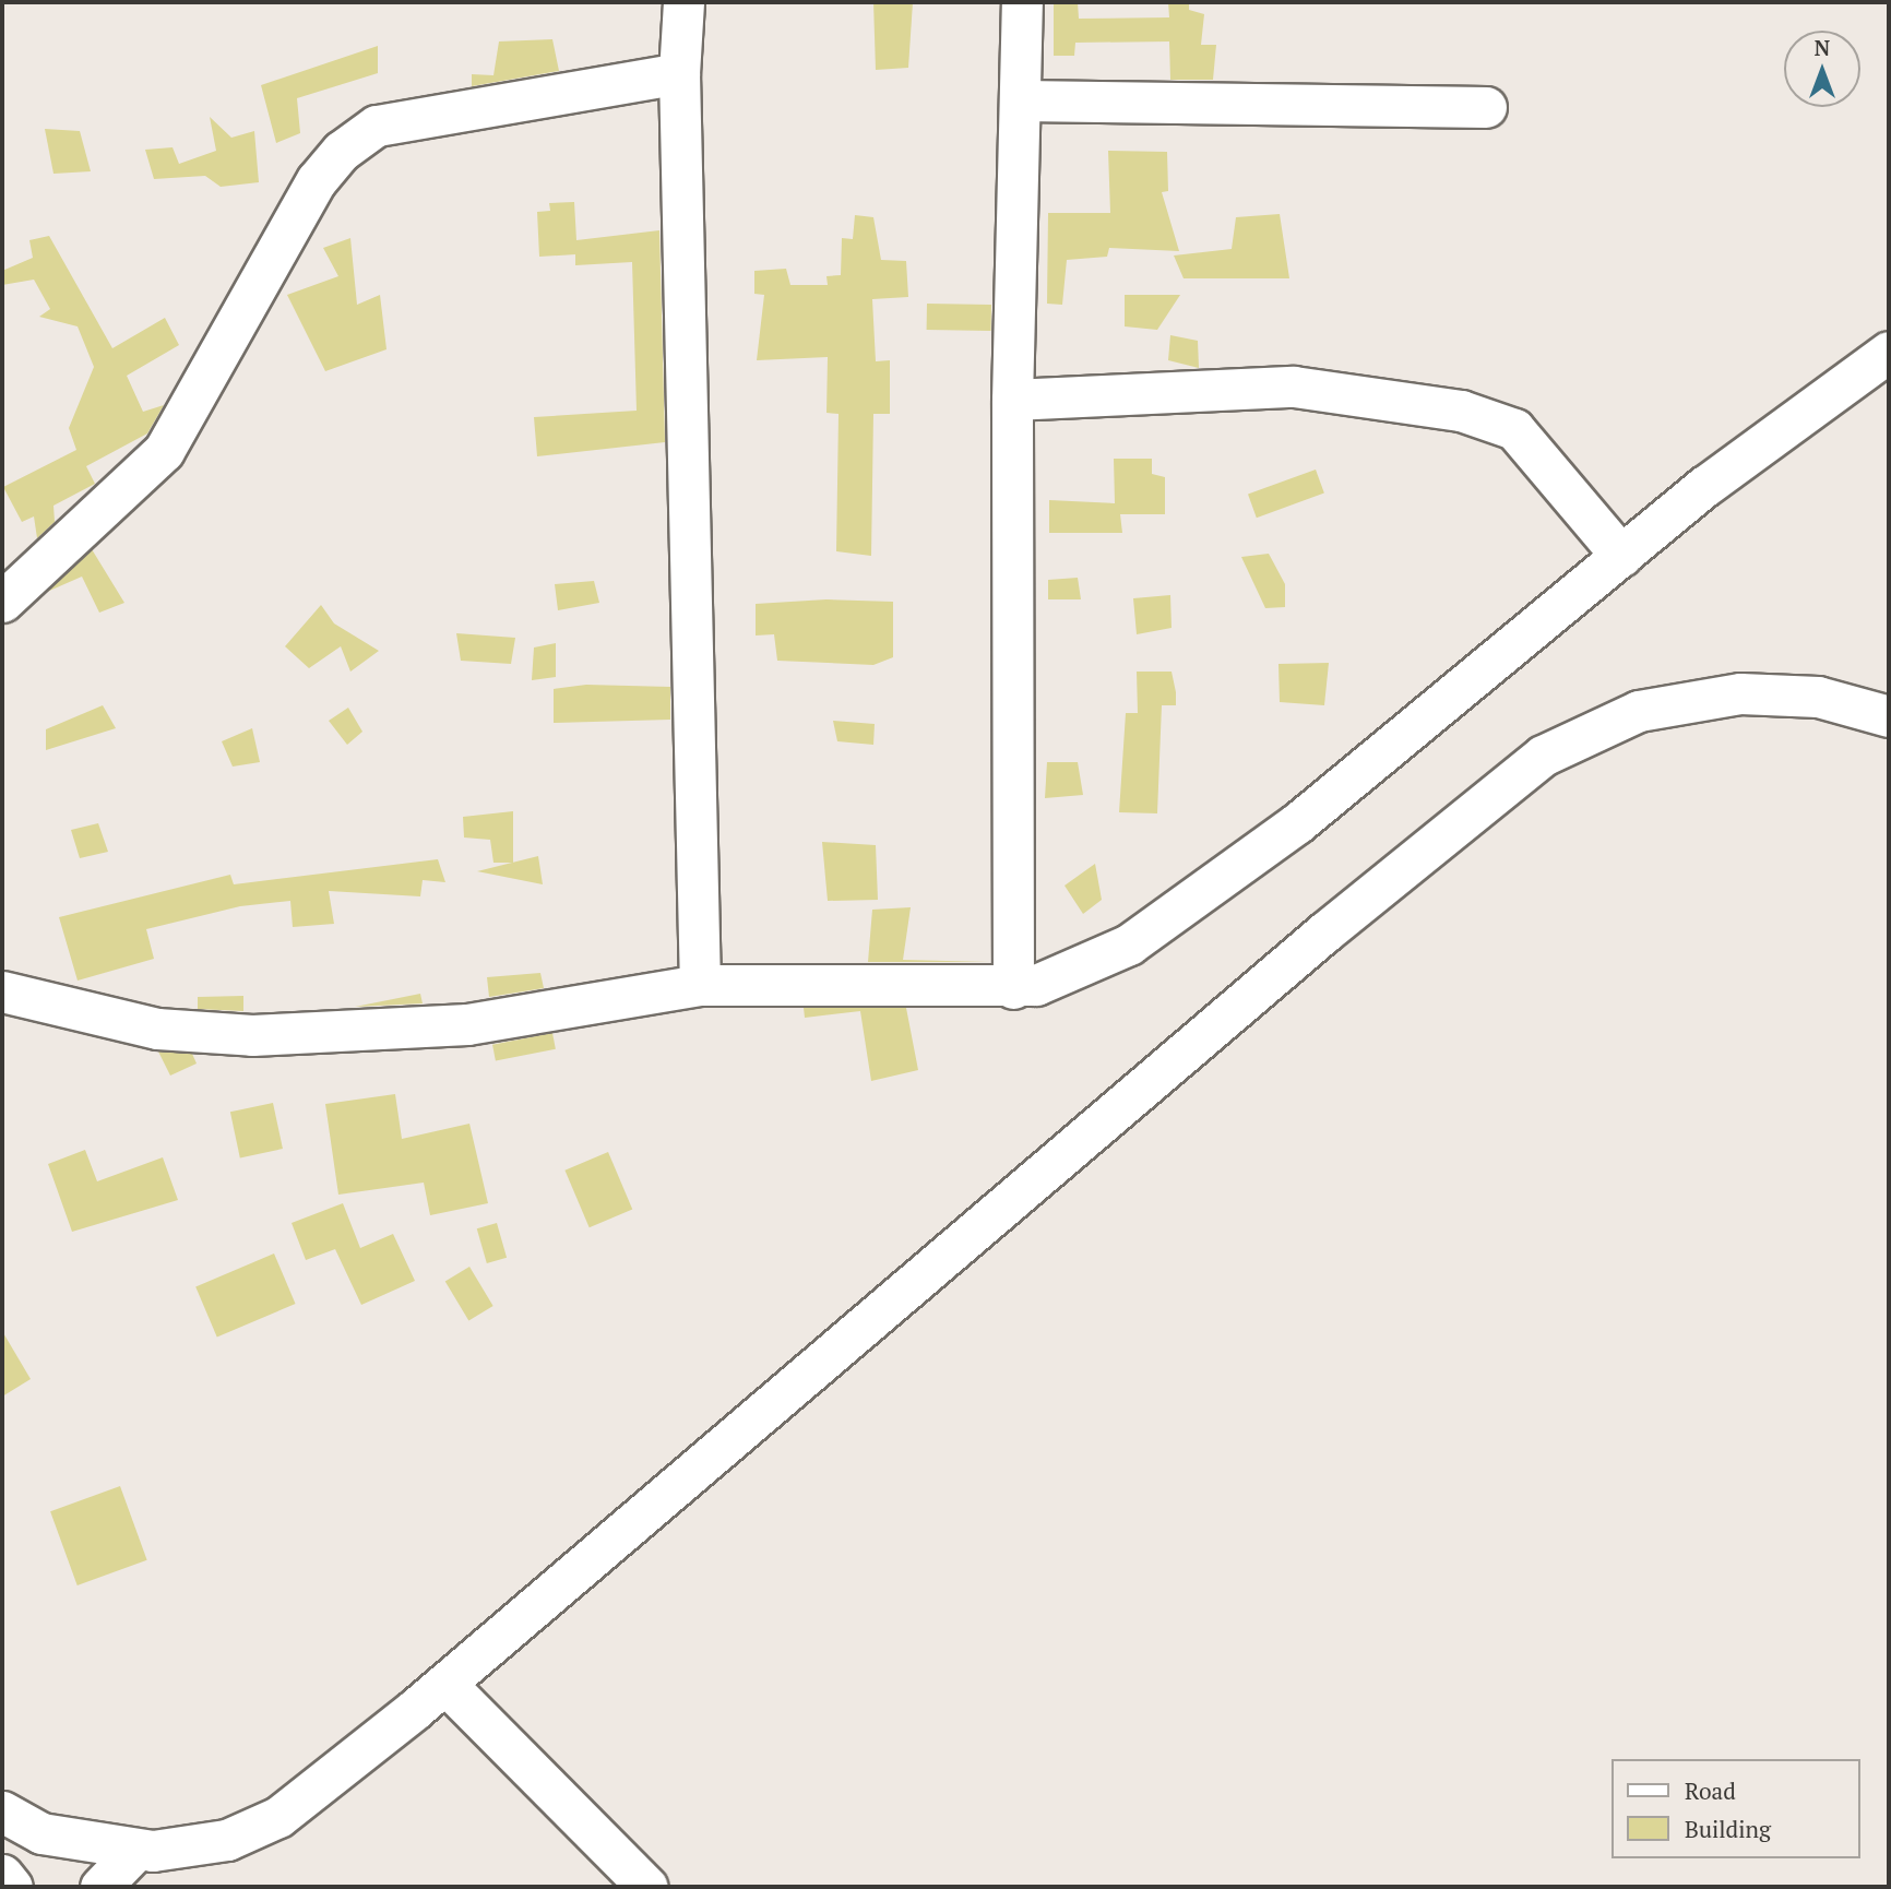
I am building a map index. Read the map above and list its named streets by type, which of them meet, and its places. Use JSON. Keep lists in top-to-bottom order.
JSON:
{
  "legend": ["Road", "Building"],
  "north": "top"
}
